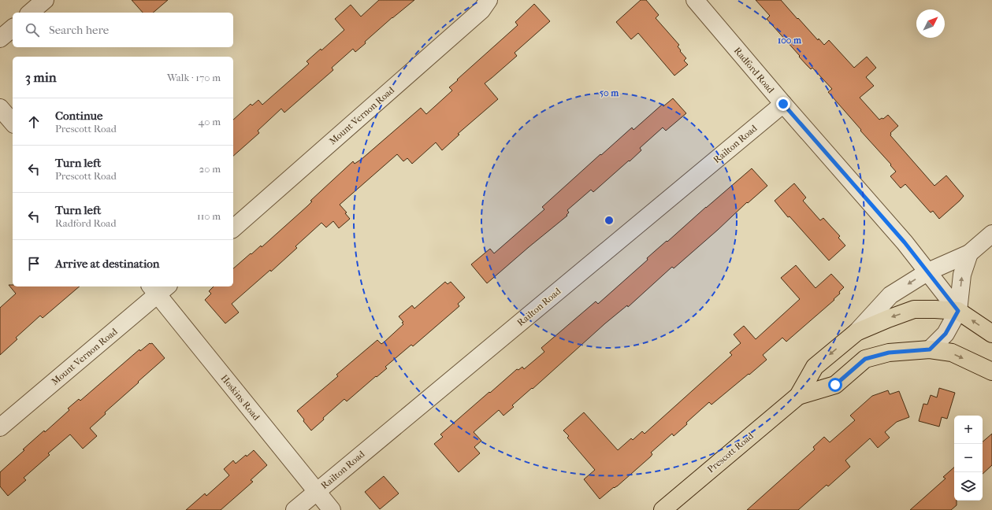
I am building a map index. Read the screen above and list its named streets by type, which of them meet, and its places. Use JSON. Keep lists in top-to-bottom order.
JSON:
{
  "streets": {
    "main road": ["Radford Road", "Prescott Road"],
    "street": ["Mount Vernon Road", "Railton Road", "Hoskins Road"]
  },
  "crossings": [
    ["Radford Road", "Railton Road"],
    ["Radford Road", "Prescott Road"],
    ["Mount Vernon Road", "Hoskins Road"],
    ["Railton Road", "Hoskins Road"]
  ],
  "one_way": ["Prescott Road"],
  "north": "top right",
  "page": {
    "search": "Search here",
    "heading": ["3 min", "Walk · 170 m"],
    "list": [
      ["Continue", "Prescott Road", "40 m"],
      ["Turn left", "Prescott Road", "20 m"],
      ["Turn left", "Radford Road", "110 m"],
      "Arrive at destination"
    ],
    "map_buttons": ["+", "−"]
  },
  "rings": ["100 m", "50 m"]
}
